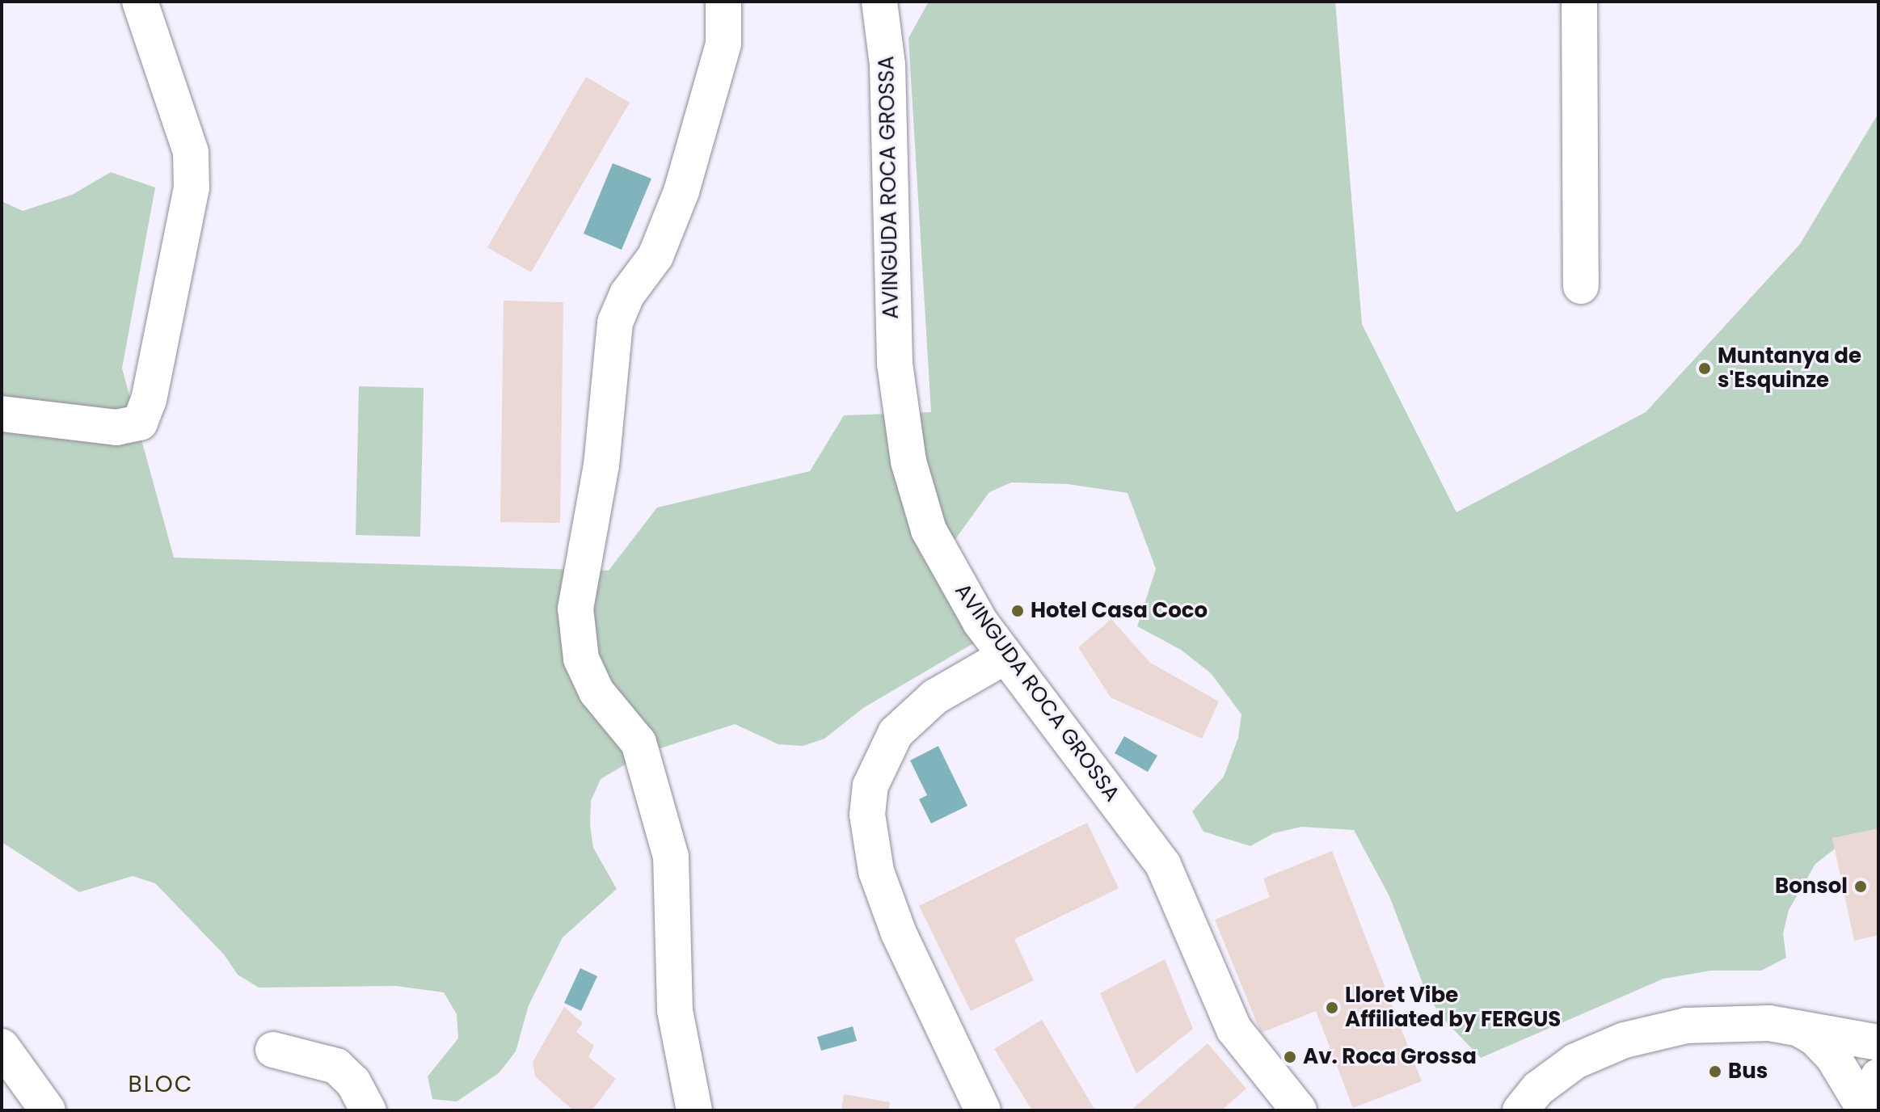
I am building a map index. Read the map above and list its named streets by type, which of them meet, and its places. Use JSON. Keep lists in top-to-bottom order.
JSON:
{
  "streets": {
    "street": ["AVINGUDA ROCA GROSSA"]
  },
  "districts": ["BLOC"],
  "places": [
    "Muntanya de s'Esquinze",
    "Hotel Casa Coco",
    "Bonsol",
    "Lloret Vibe Affiliated by FERGUS",
    "Av. Roca Grossa",
    "Bus"
  ]
}
